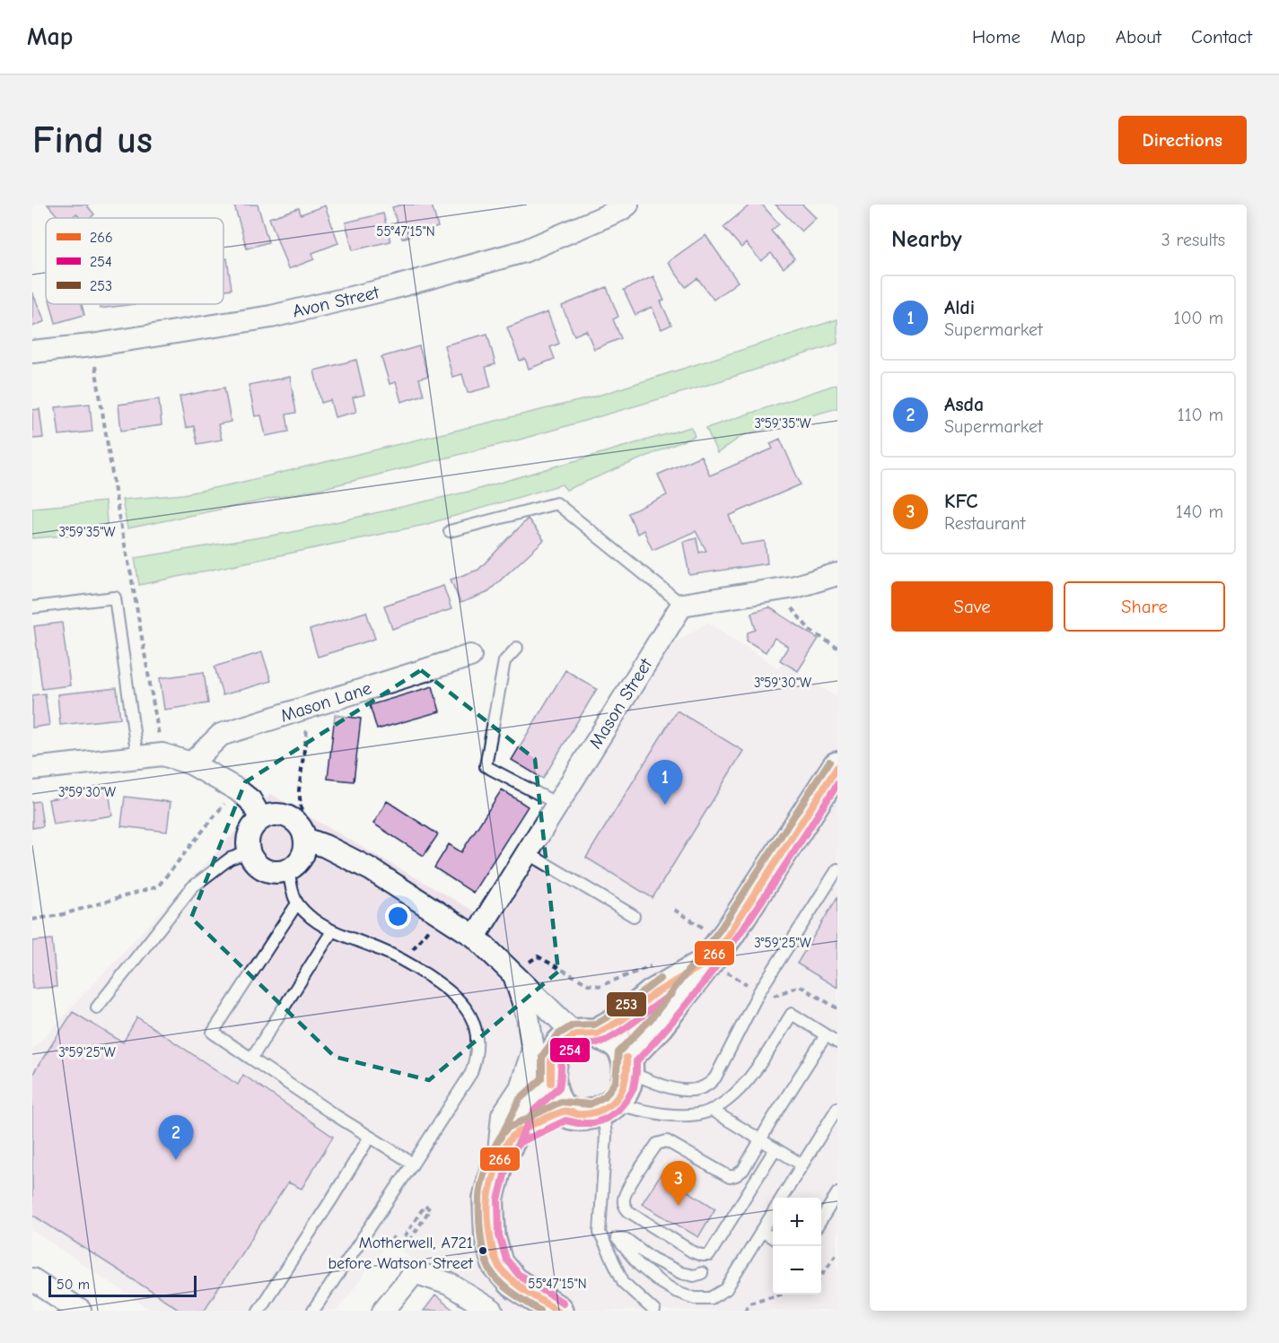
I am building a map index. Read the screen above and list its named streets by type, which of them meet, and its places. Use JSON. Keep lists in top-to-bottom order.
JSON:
{
  "streets": {
    "street": ["Avon Street", "Mason Lane", "Mason Street"]
  },
  "places": ["Motherwell, A721 before Watson Street"],
  "lines": ["transit line 253", "transit line 266", "transit line 254"],
  "legend": ["266", "254", "253"],
  "scale_bar": "50 m",
  "page": {
    "header": "Map",
    "nav": [
      "Home",
      "Map",
      "About",
      "Contact"
    ],
    "buttons": [
      "Directions",
      ["Save", "Share"]
    ],
    "title": "Find us",
    "heading": ["Nearby", "3 results"],
    "list": [
      {
        "mark": "1",
        "name": "Aldi",
        "note": "Supermarket",
        "value": "100 m"
      },
      {
        "mark": "2",
        "name": "Asda",
        "note": "Supermarket",
        "value": "110 m"
      },
      {
        "mark": "3",
        "name": "KFC",
        "note": "Restaurant",
        "value": "140 m"
      }
    ],
    "pins": ["1", "2", "3"],
    "map_buttons": ["+", "−"],
    "scale": "50 m"
  },
  "coordinates": [
    "55°47'15\"N",
    "3°59'35\"W",
    "3°59'30\"W",
    "3°59'25\"W"
  ]
}
